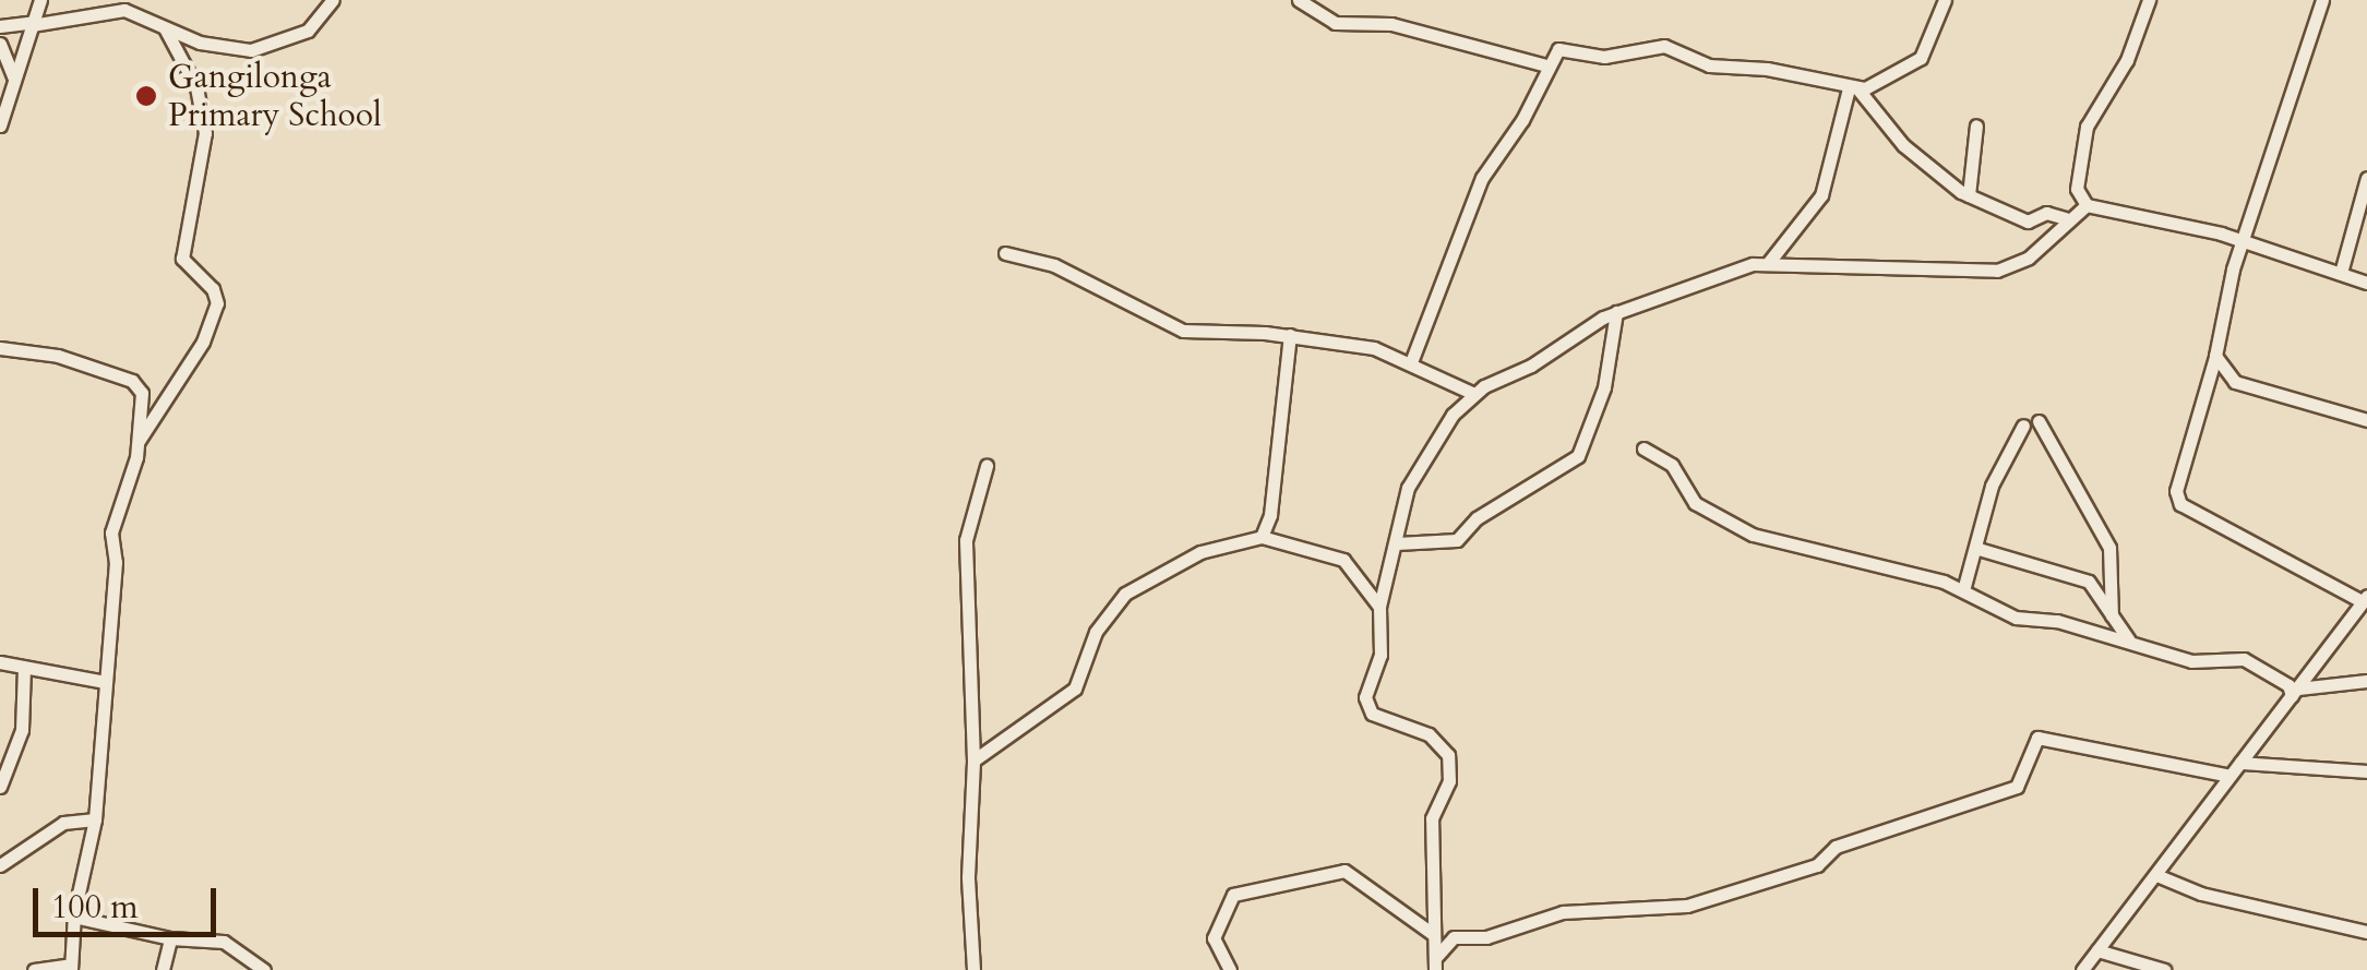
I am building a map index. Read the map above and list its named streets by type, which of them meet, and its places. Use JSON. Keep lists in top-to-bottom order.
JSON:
{
  "places": ["Gangilonga Primary School"],
  "scale_bar": "100 m"
}
